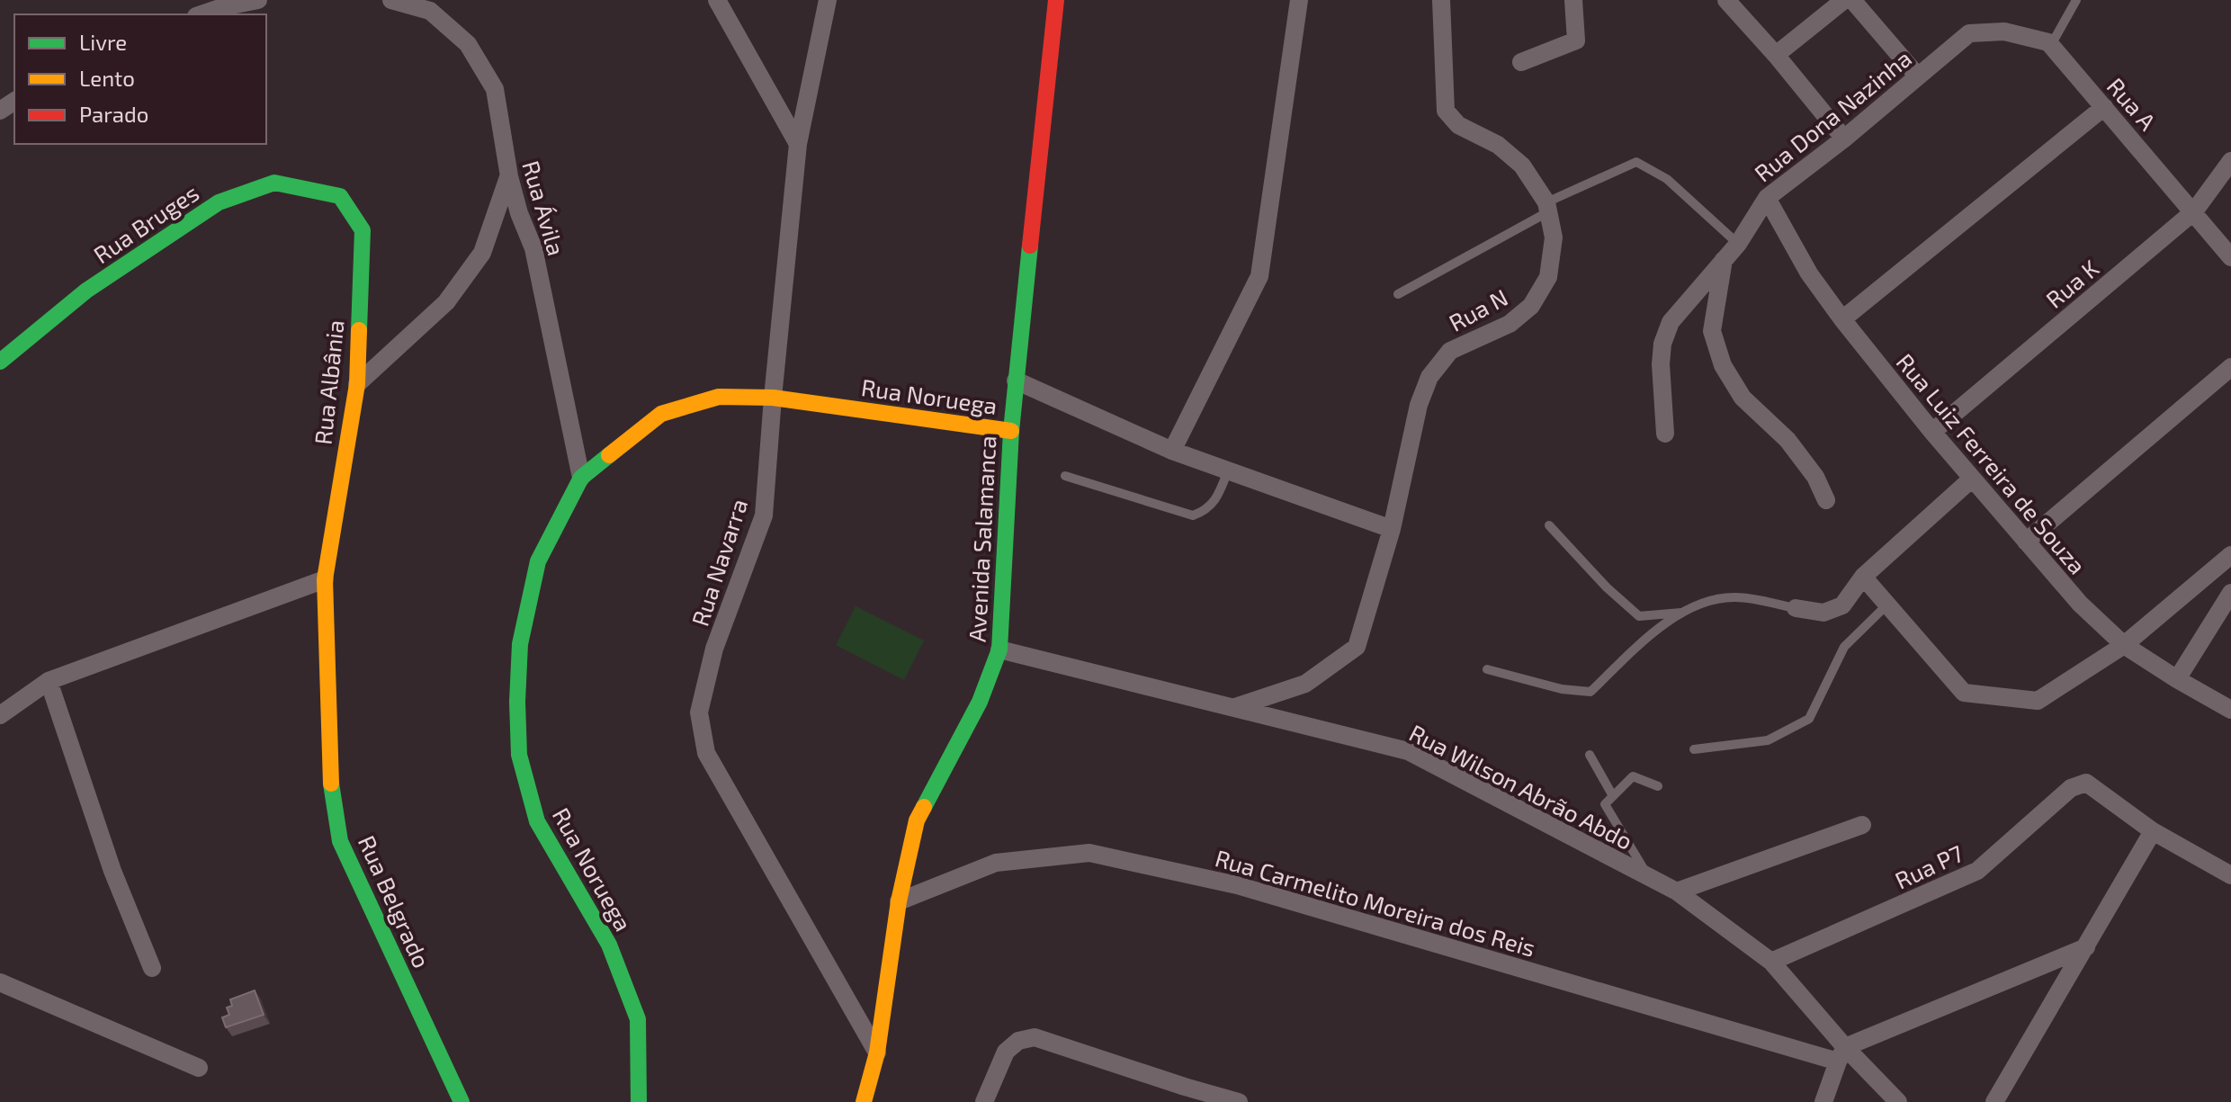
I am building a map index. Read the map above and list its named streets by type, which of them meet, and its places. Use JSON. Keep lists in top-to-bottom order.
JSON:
{
  "streets": {
    "street": [
      "Rua A",
      "Rua Dona Nazinha",
      "Rua Ávila",
      "Rua Bruges",
      "Rua K",
      "Rua N",
      "Rua Albânia",
      "Rua Noruega",
      "Rua Luiz Ferreira de Souza",
      "Avenida Salamanca",
      "Rua Navarra",
      "Rua Wilson Abrão Abdo",
      "Rua P7",
      "Rua Belgrado",
      "Rua Carmelito Moreira dos Reis"
    ]
  },
  "crossings": [
    ["Rua A", "Rua Dona Nazinha"],
    ["Rua A", "Rua K"],
    ["Rua Dona Nazinha", "Rua Luiz Ferreira de Souza"],
    ["Rua Ávila", "Rua Noruega"],
    ["Rua Bruges", "Rua Albânia"],
    ["Rua K", "Rua Luiz Ferreira de Souza"],
    ["Rua N", "Rua Wilson Abrão Abdo"],
    ["Rua Albânia", "Rua Belgrado"],
    ["Rua Noruega", "Avenida Salamanca"],
    ["Rua Noruega", "Rua Navarra"],
    ["Avenida Salamanca", "Rua Navarra"],
    ["Avenida Salamanca", "Rua Wilson Abrão Abdo"],
    ["Avenida Salamanca", "Rua Carmelito Moreira dos Reis"],
    ["Rua Wilson Abrão Abdo", "Rua P7"],
    ["Rua Wilson Abrão Abdo", "Rua Carmelito Moreira dos Reis"]
  ],
  "legend": ["Livre", "Lento", "Parado"]
}
